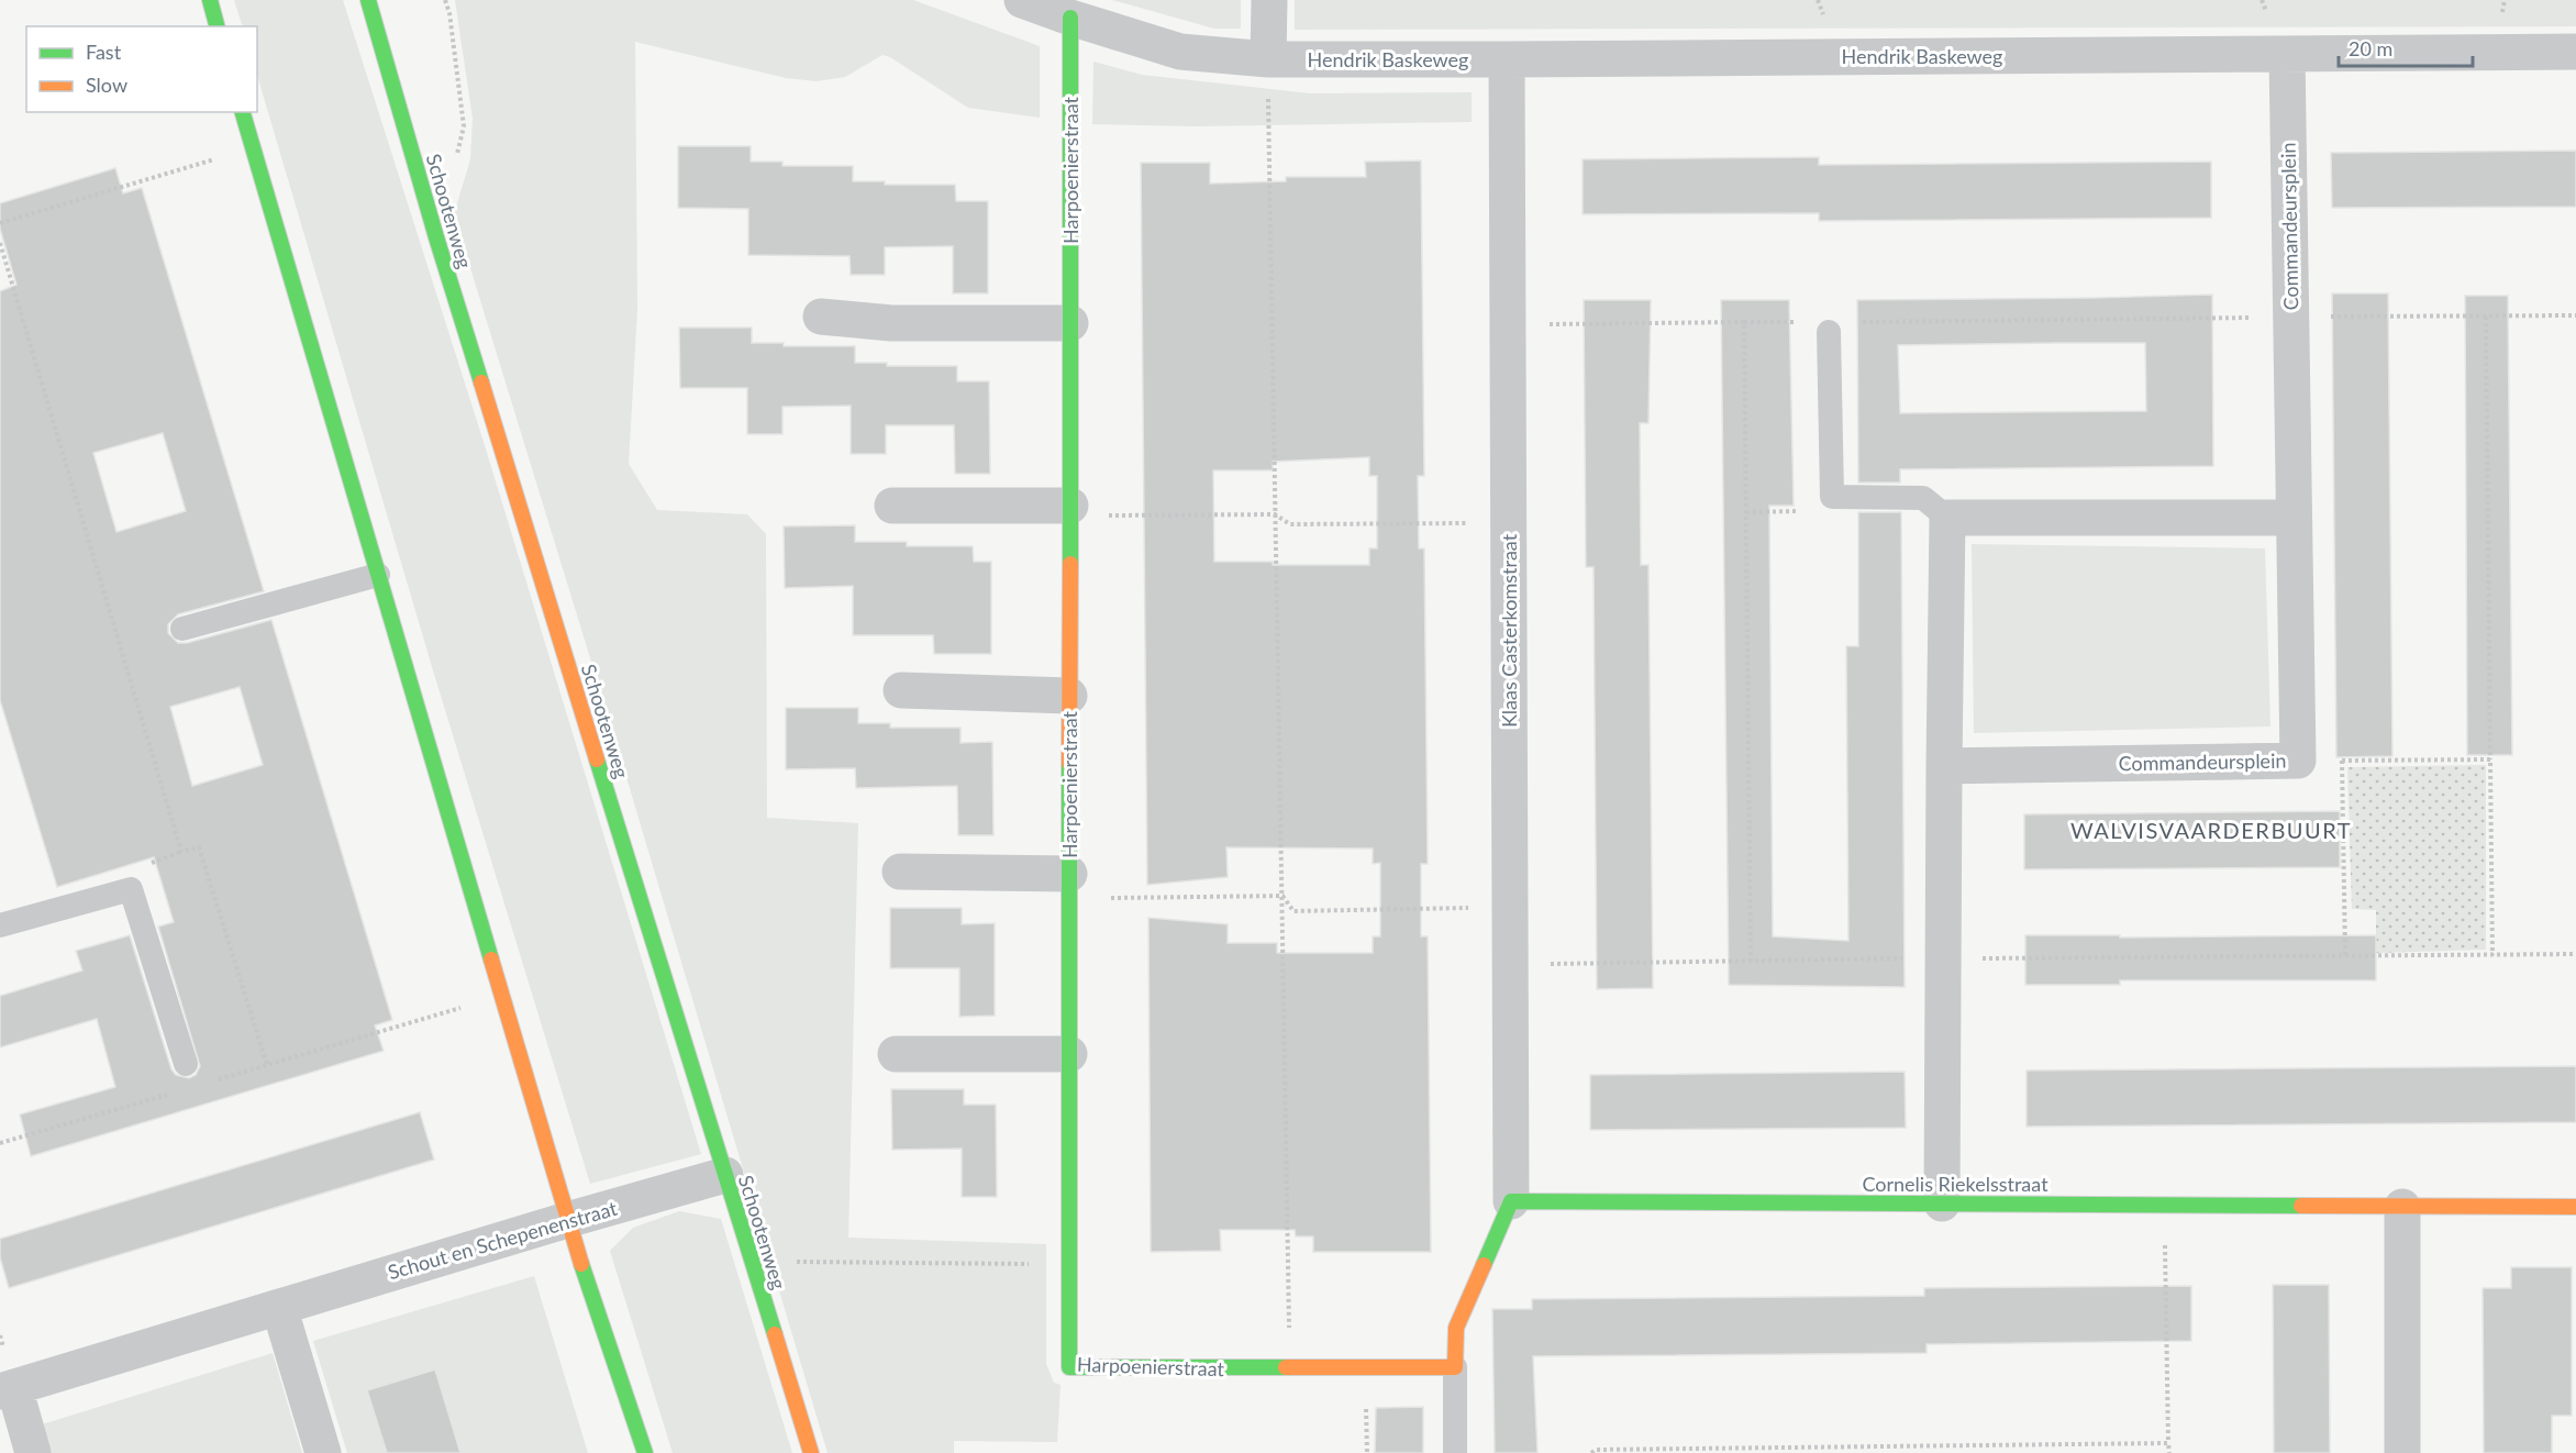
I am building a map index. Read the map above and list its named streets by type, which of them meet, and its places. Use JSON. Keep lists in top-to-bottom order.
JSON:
{
  "streets": {
    "street": [
      "Hendrik Baskeweg",
      "Harpoenierstraat",
      "Schootenweg",
      "Commandeursplein",
      "Klaas Casterkomstraat",
      "Cornelis Riekelsstraat",
      "Schout en Schepenenstraat"
    ]
  },
  "crossings": [
    ["Hendrik Baskeweg", "Harpoenierstraat"],
    ["Hendrik Baskeweg", "Commandeursplein"],
    ["Hendrik Baskeweg", "Klaas Casterkomstraat"],
    ["Schootenweg", "Schout en Schepenenstraat"],
    ["Klaas Casterkomstraat", "Cornelis Riekelsstraat"]
  ],
  "districts": ["WALVISVAARDERBUURT"],
  "legend": ["Fast", "Slow"],
  "scale_bar": "20 m"
}
